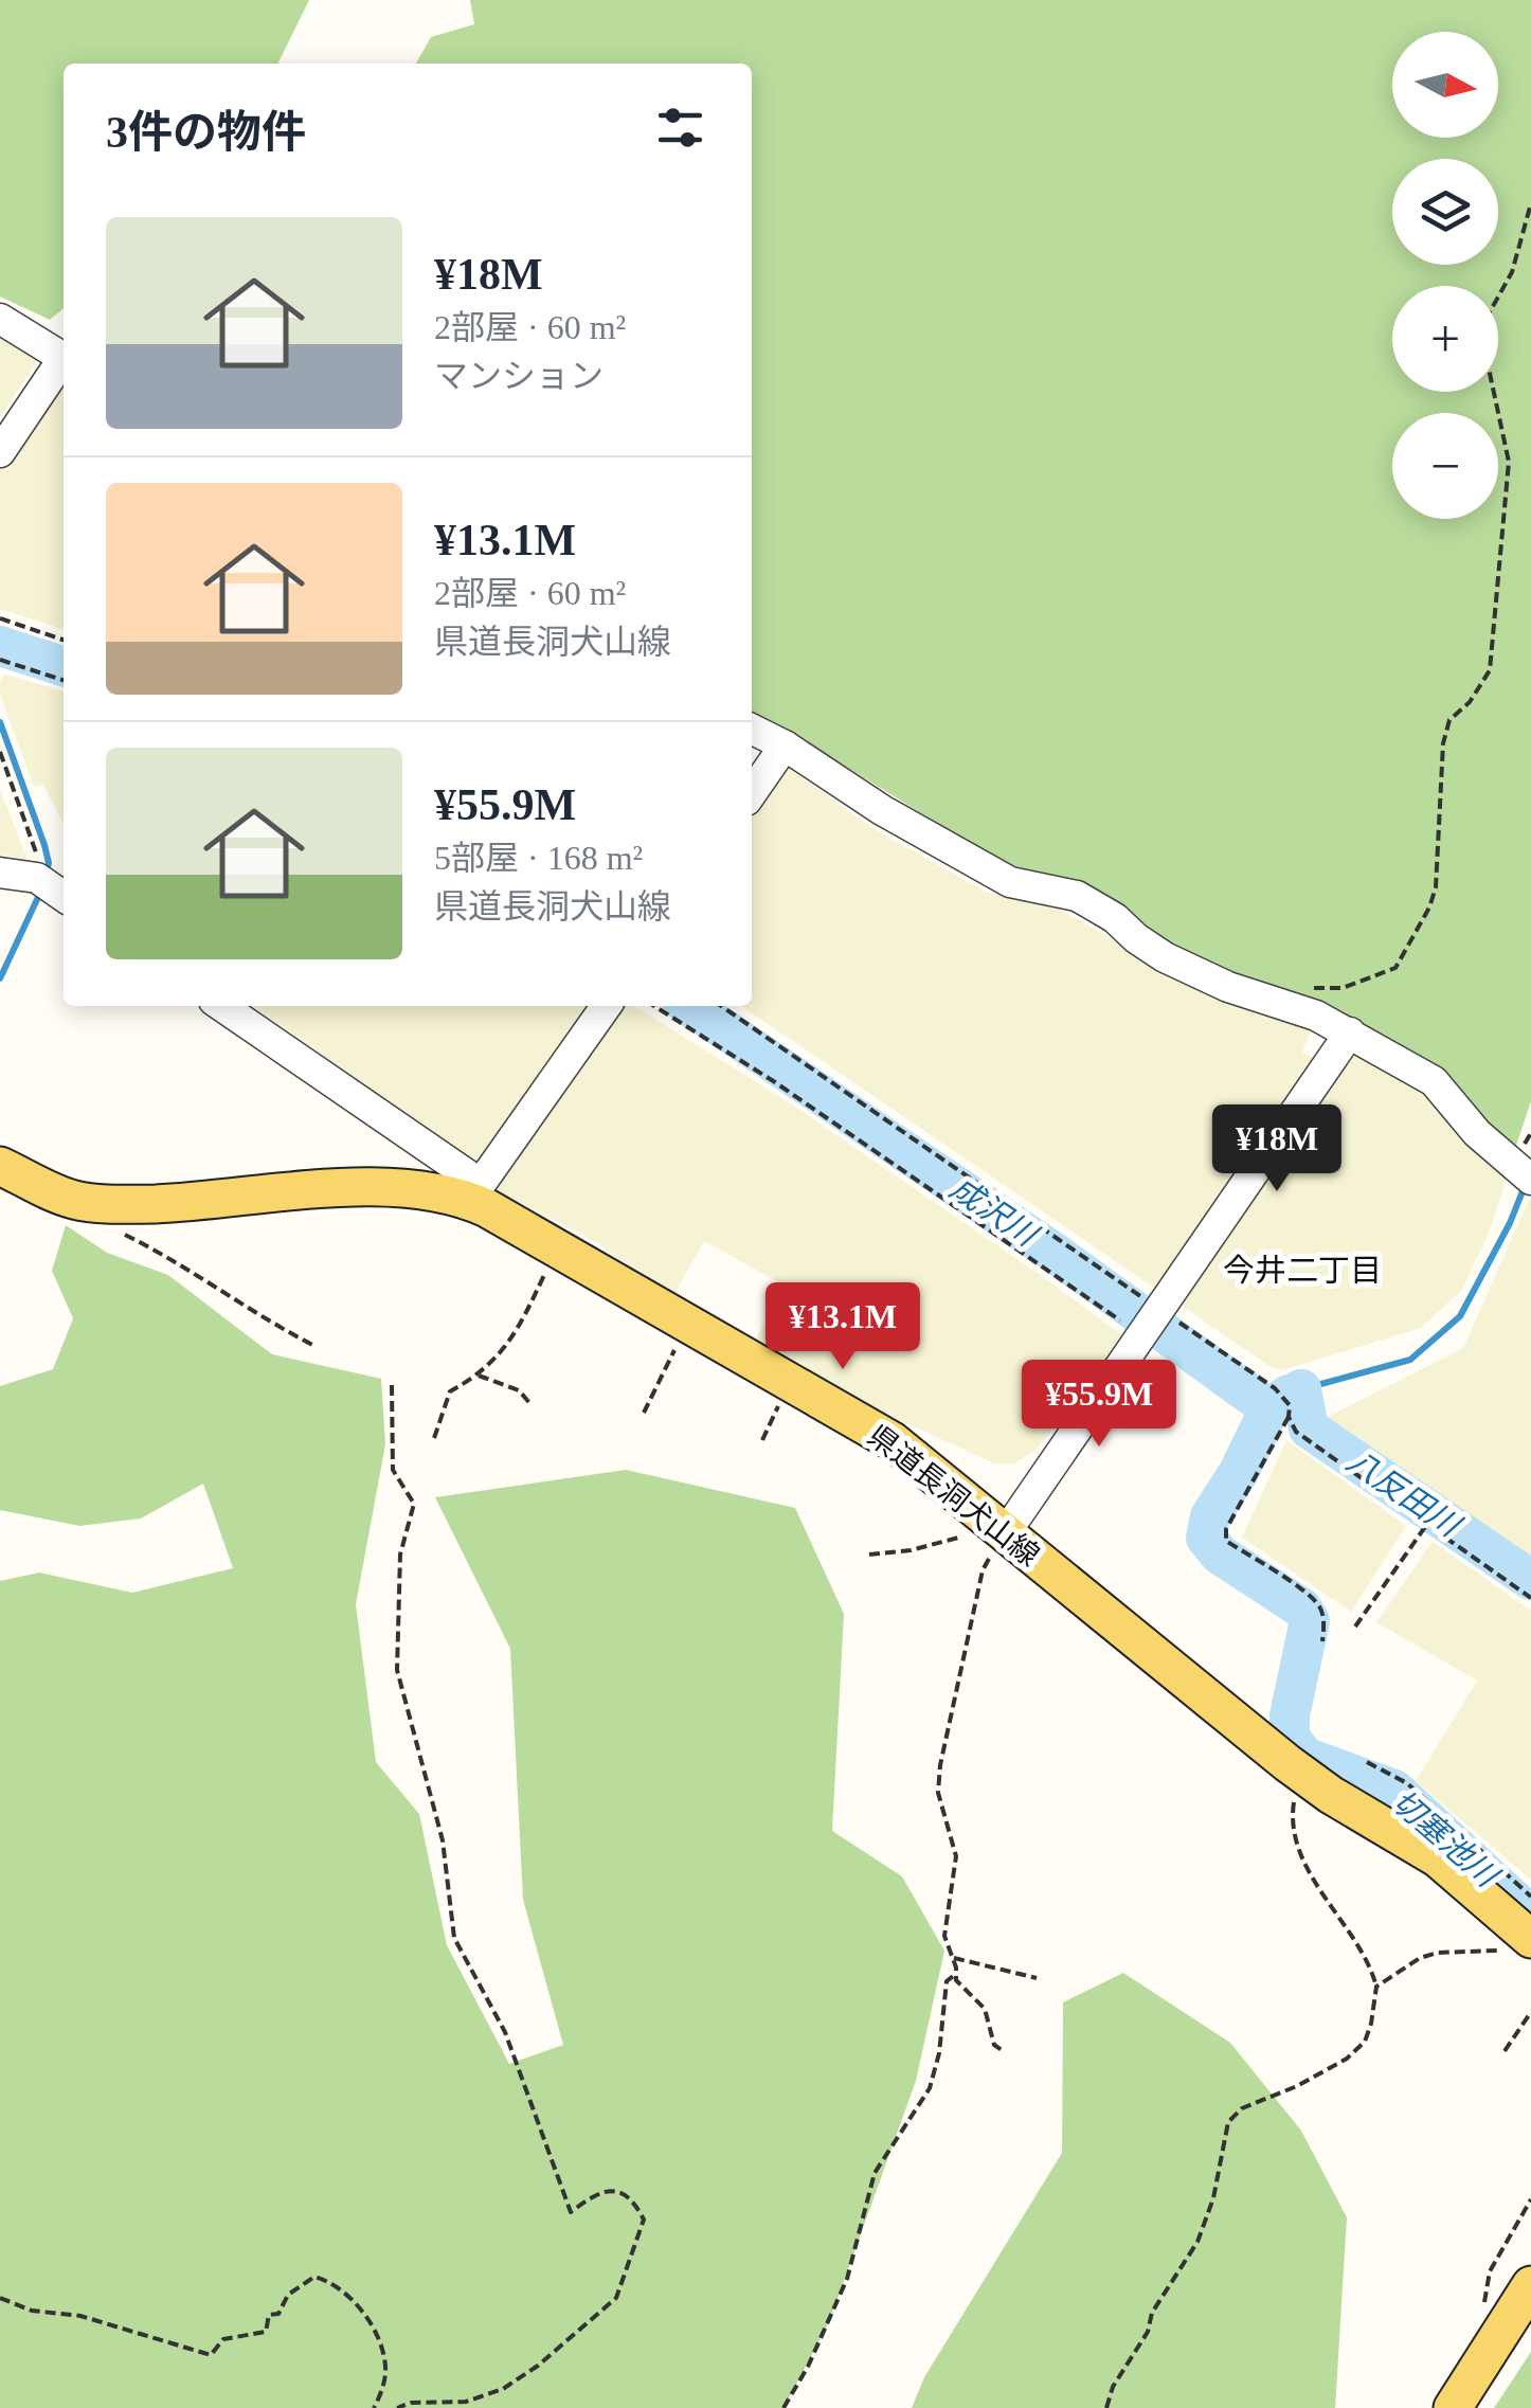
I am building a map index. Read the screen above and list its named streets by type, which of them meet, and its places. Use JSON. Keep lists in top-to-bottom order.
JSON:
{
  "streets": {
    "main road": ["県道長洞犬山線"]
  },
  "districts": ["今井二丁目"],
  "water": ["成沢川", "八反田川", "切塞池川"],
  "north": "right",
  "page": {
    "map_buttons": ["+", "−"],
    "heading": "3件の物件",
    "list": [
      {
        "name": "¥18M",
        "note": "2部屋 · 60 m² · マンション"
      },
      {
        "name": "¥13.1M",
        "note": "2部屋 · 60 m² · 県道長洞犬山線"
      },
      {
        "name": "¥55.9M",
        "note": "5部屋 · 168 m² · 県道長洞犬山線"
      }
    ],
    "price": ["¥18M", "¥13.1M", "¥55.9M"]
  }
}
